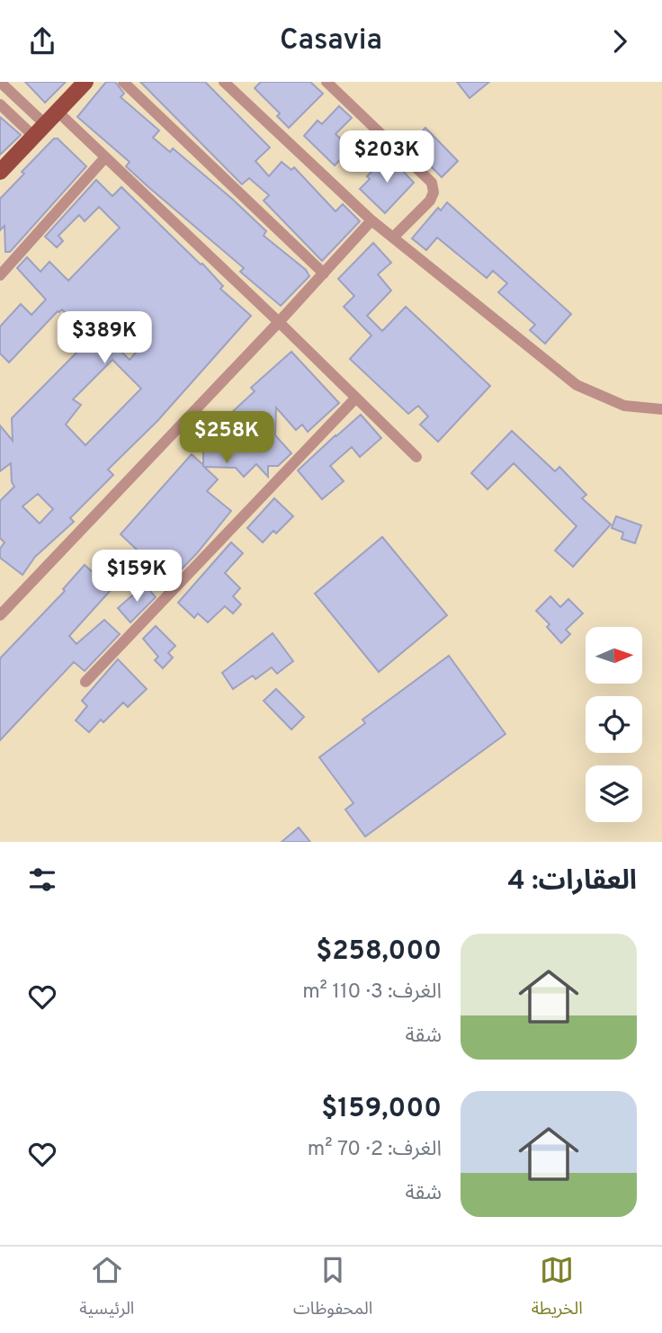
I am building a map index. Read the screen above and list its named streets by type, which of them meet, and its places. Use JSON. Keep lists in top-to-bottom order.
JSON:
{
  "north": "right",
  "page": {
    "header": "Casavia",
    "price": [
      "$203K",
      "$389K",
      "$258K",
      "$159K"
    ],
    "heading": "العقارات: 4",
    "list": [
      {
        "name": "$258,000",
        "note": "الغرف: 3 · 110 m² · شقة"
      },
      {
        "name": "$159,000",
        "note": "الغرف: 2 · 70 m² · شقة"
      }
    ],
    "tabs": ["الخريطة", "المحفوظات", "الرئيسية"]
  }
}
